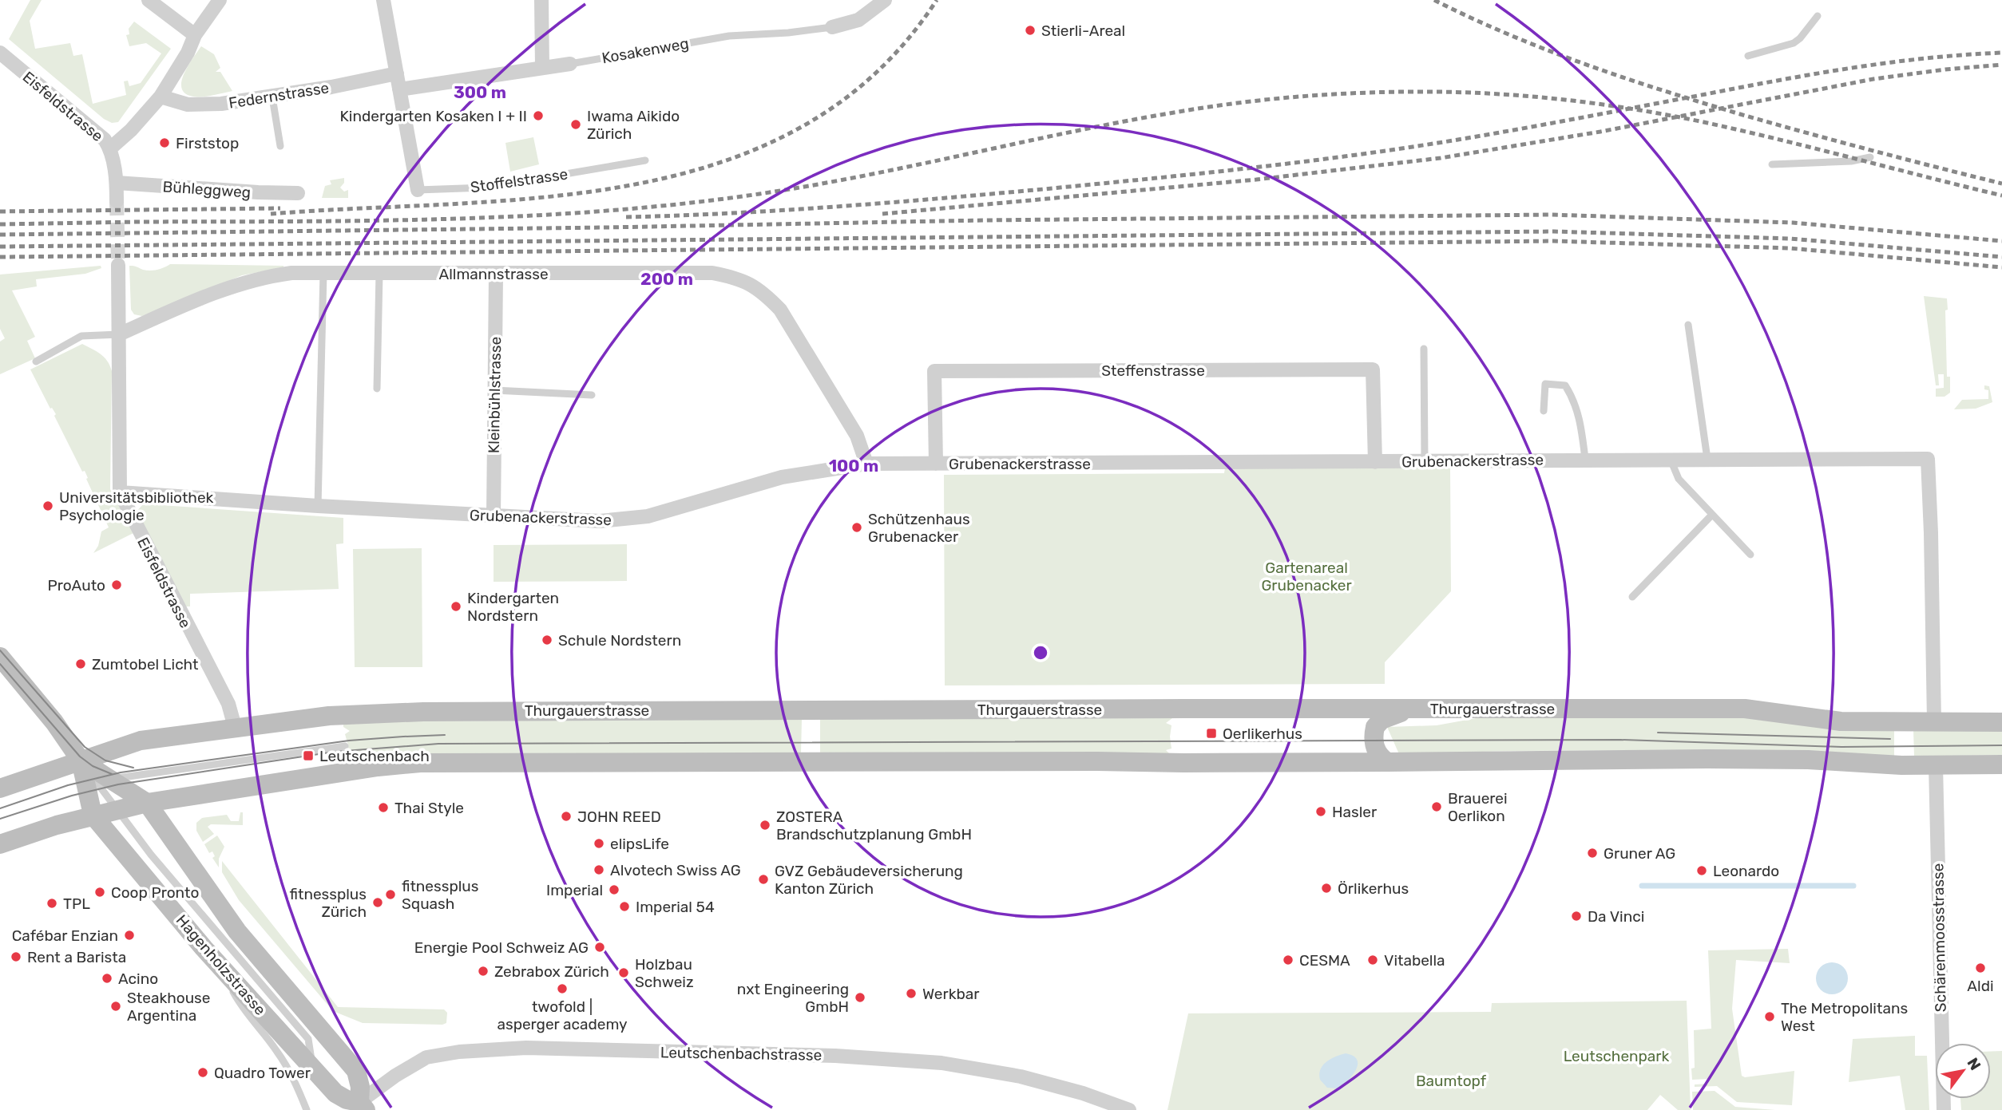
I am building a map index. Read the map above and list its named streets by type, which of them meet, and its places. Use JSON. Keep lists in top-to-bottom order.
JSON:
{
  "streets": {
    "main road": ["Thurgauerstrasse", "Hagenholzstrasse"],
    "street": [
      "Kosakenweg",
      "Federnstrasse",
      "Eisfeldstrasse",
      "Stoffelstrasse",
      "Bühleggweg",
      "Allmannstrasse",
      "Steffenstrasse",
      "Kleinbühlstrasse",
      "Grubenackerstrasse",
      "Schärenmoosstrasse",
      "Leutschenbachstrasse"
    ]
  },
  "crossings": [
    ["Kosakenweg", "Stoffelstrasse"],
    ["Federnstrasse", "Stoffelstrasse"],
    ["Eisfeldstrasse", "Bühleggweg"],
    ["Eisfeldstrasse", "Allmannstrasse"],
    ["Eisfeldstrasse", "Grubenackerstrasse"],
    ["Eisfeldstrasse", "Thurgauerstrasse"],
    ["Allmannstrasse", "Kleinbühlstrasse"],
    ["Allmannstrasse", "Grubenackerstrasse"],
    ["Steffenstrasse", "Grubenackerstrasse"],
    ["Kleinbühlstrasse", "Grubenackerstrasse"],
    ["Grubenackerstrasse", "Thurgauerstrasse"],
    ["Hagenholzstrasse", "Leutschenbachstrasse"]
  ],
  "parks": ["Gartenareal Grubenacker", "Leutschenpark", "Baumtopf"],
  "places": {
    "other": [
      "Stierli-Areal",
      "Kindergarten Kosaken I + II",
      "Iwama Aikido Zürich",
      "Firststop",
      "Universitätsbibliothek Psychologie",
      "Schützenhaus Grubenacker",
      "ProAuto",
      "Kindergarten Nordstern",
      "Schule Nordstern",
      "Zumtobel Licht",
      "Brauerei Oerlikon",
      "Thai Style",
      "Hasler",
      "JOHN REED",
      "ZOSTERA Brandschutzplanung GmbH",
      "elipsLife",
      "Gruner AG",
      "Alvotech Swiss AG",
      "Leonardo",
      "GVZ Gebäudeversicherung Kanton Zürich",
      "Örlikerhus",
      "Imperial",
      "Coop Pronto",
      "fitnessplus Squash",
      "fitnessplus Zürich",
      "TPL",
      "Imperial 54",
      "Da Vinci",
      "Cafébar Enzian",
      "Energie Pool Schweiz AG",
      "Rent a Barista",
      "CESMA",
      "Vitabella",
      "Aldi",
      "Zebrabox Zürich",
      "Holzbau Schweiz",
      "Acino",
      "twofold | asperger academy",
      "Werkbar",
      "nxt Engineering GmbH",
      "Steakhouse Argentina",
      "The Metropolitans West",
      "Quadro Tower"
    ],
    "transit": ["Oerlikerhus", "Leutschenbach"]
  },
  "north": "top right",
  "rings": ["300 m", "200 m", "100 m"]
}
